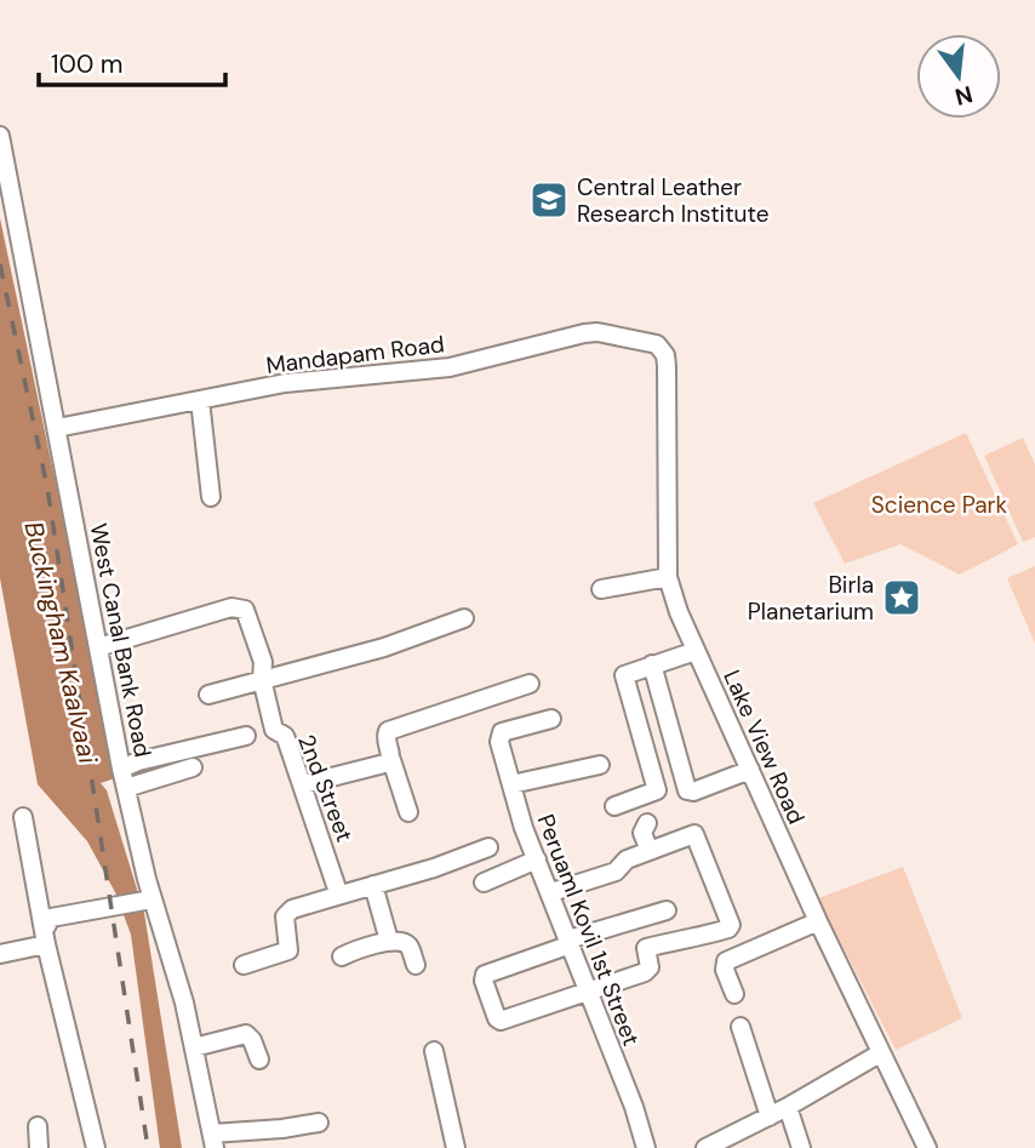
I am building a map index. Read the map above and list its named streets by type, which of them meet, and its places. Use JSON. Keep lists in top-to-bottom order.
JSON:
{
  "streets": {
    "street": [
      "Mandapam Road",
      "West Canal Bank Road",
      "Lake View Road",
      "2nd Street",
      "Peruaml Kovil 1st Street"
    ]
  },
  "crossings": [
    ["Mandapam Road", "West Canal Bank Road"],
    ["Mandapam Road", "Lake View Road"],
    ["West Canal Bank Road", "2nd Street"]
  ],
  "water": ["Buckingham Kaalvaai"],
  "parks": ["Science Park"],
  "places": {
    "school or university": ["Central Leather Research Institute"],
    "place": ["Birla Planetarium"]
  },
  "scale_bar": "100 m",
  "north": "bottom"
}
